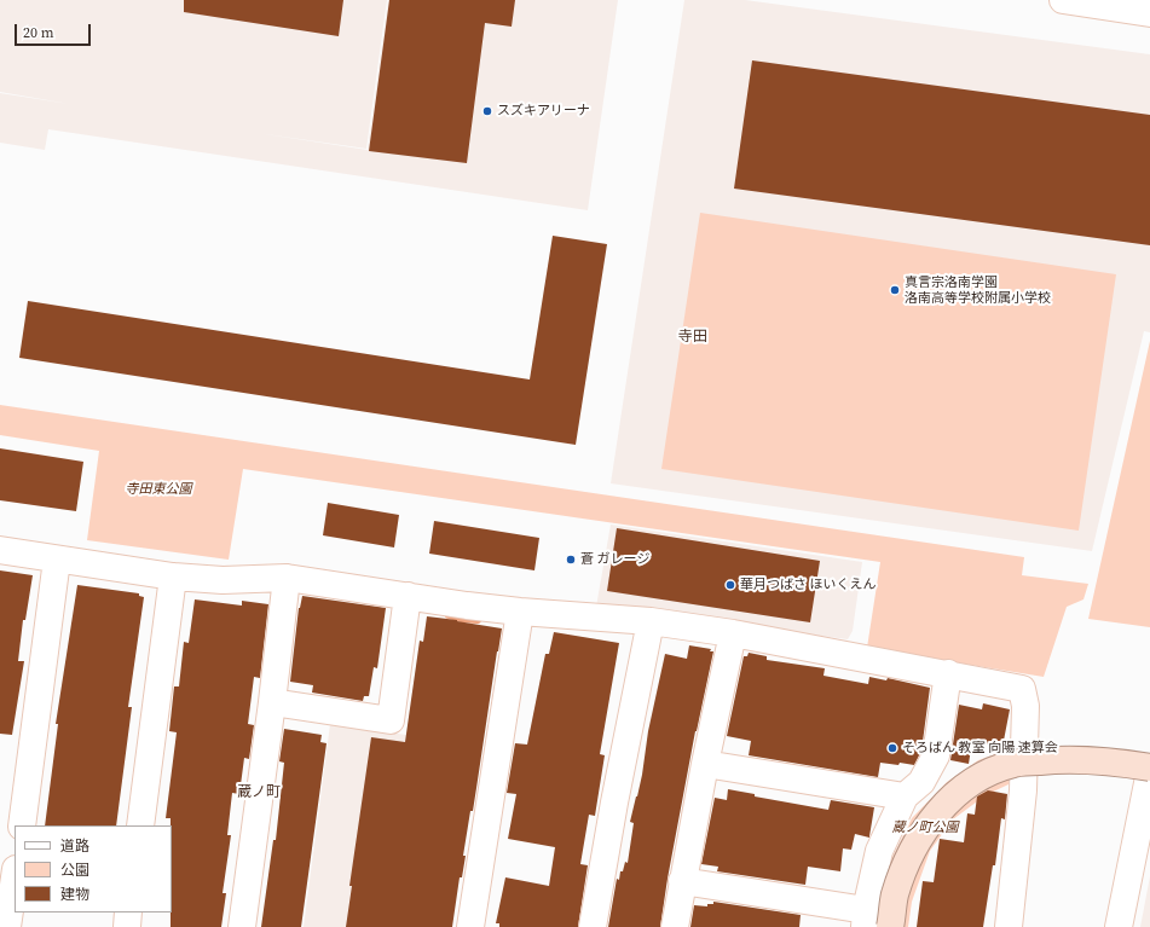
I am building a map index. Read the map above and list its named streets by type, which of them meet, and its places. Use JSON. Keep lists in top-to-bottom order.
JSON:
{
  "districts": ["寺田", "蔵ノ町"],
  "parks": ["寺田東公園", "蔵ノ町公園"],
  "places": [
    "スズキアリーナ",
    "真言宗洛南学園 洛南高等学校附属小学校",
    "蒼 ガレージ",
    "華月つばさ ほいくえん",
    "そろばん 教室 向陽 速算会"
  ],
  "legend": ["道路", "公園", "建物"],
  "scale_bar": "20 m"
}
